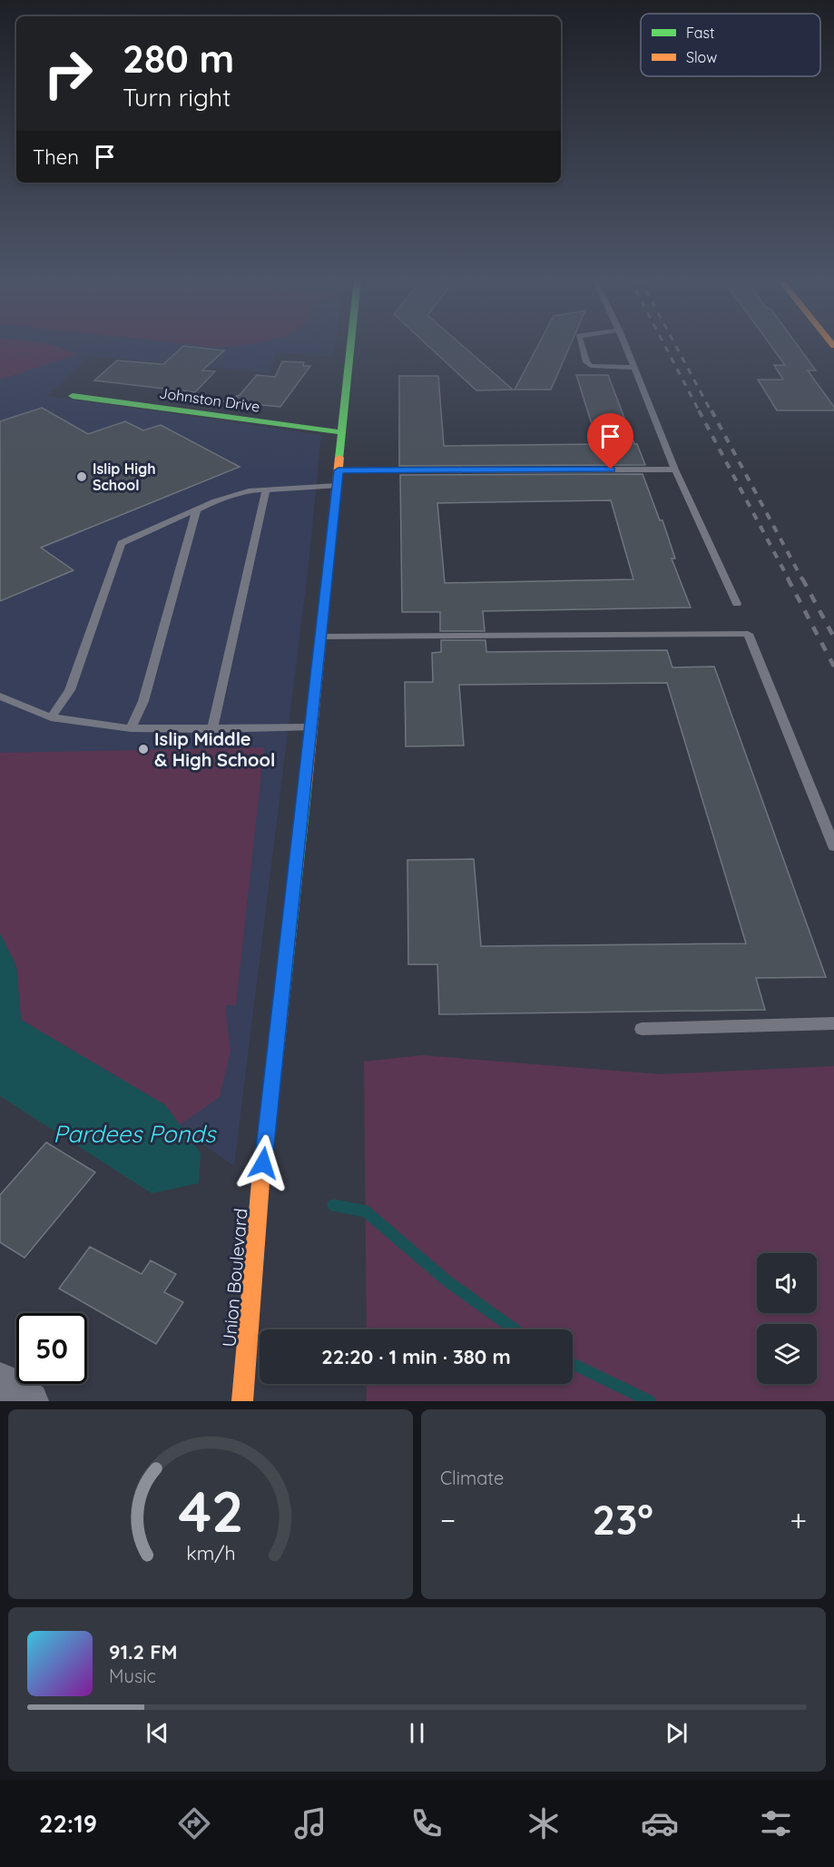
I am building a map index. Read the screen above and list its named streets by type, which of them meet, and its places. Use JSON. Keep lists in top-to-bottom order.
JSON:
{
  "streets": {
    "main road": ["Johnston Drive", "Union Boulevard"]
  },
  "crossings": [
    ["Johnston Drive", "Union Boulevard"]
  ],
  "water": ["Pardees Ponds"],
  "places": ["Islip High School", "Islip Middle & High School"],
  "legend": ["Fast", "Slow"],
  "page": {
    "turn": ["280 m", "Turn right"],
    "then": "Then",
    "limit": "50",
    "trip": "22:20 · 1 min · 380 m",
    "tile": "Climate",
    "heat": ["−", "23°", "+"],
    "song": ["91.2 FM", "Music"],
    "tabs": "22:19",
    "gauge": ["42", "km/h"]
  }
}
